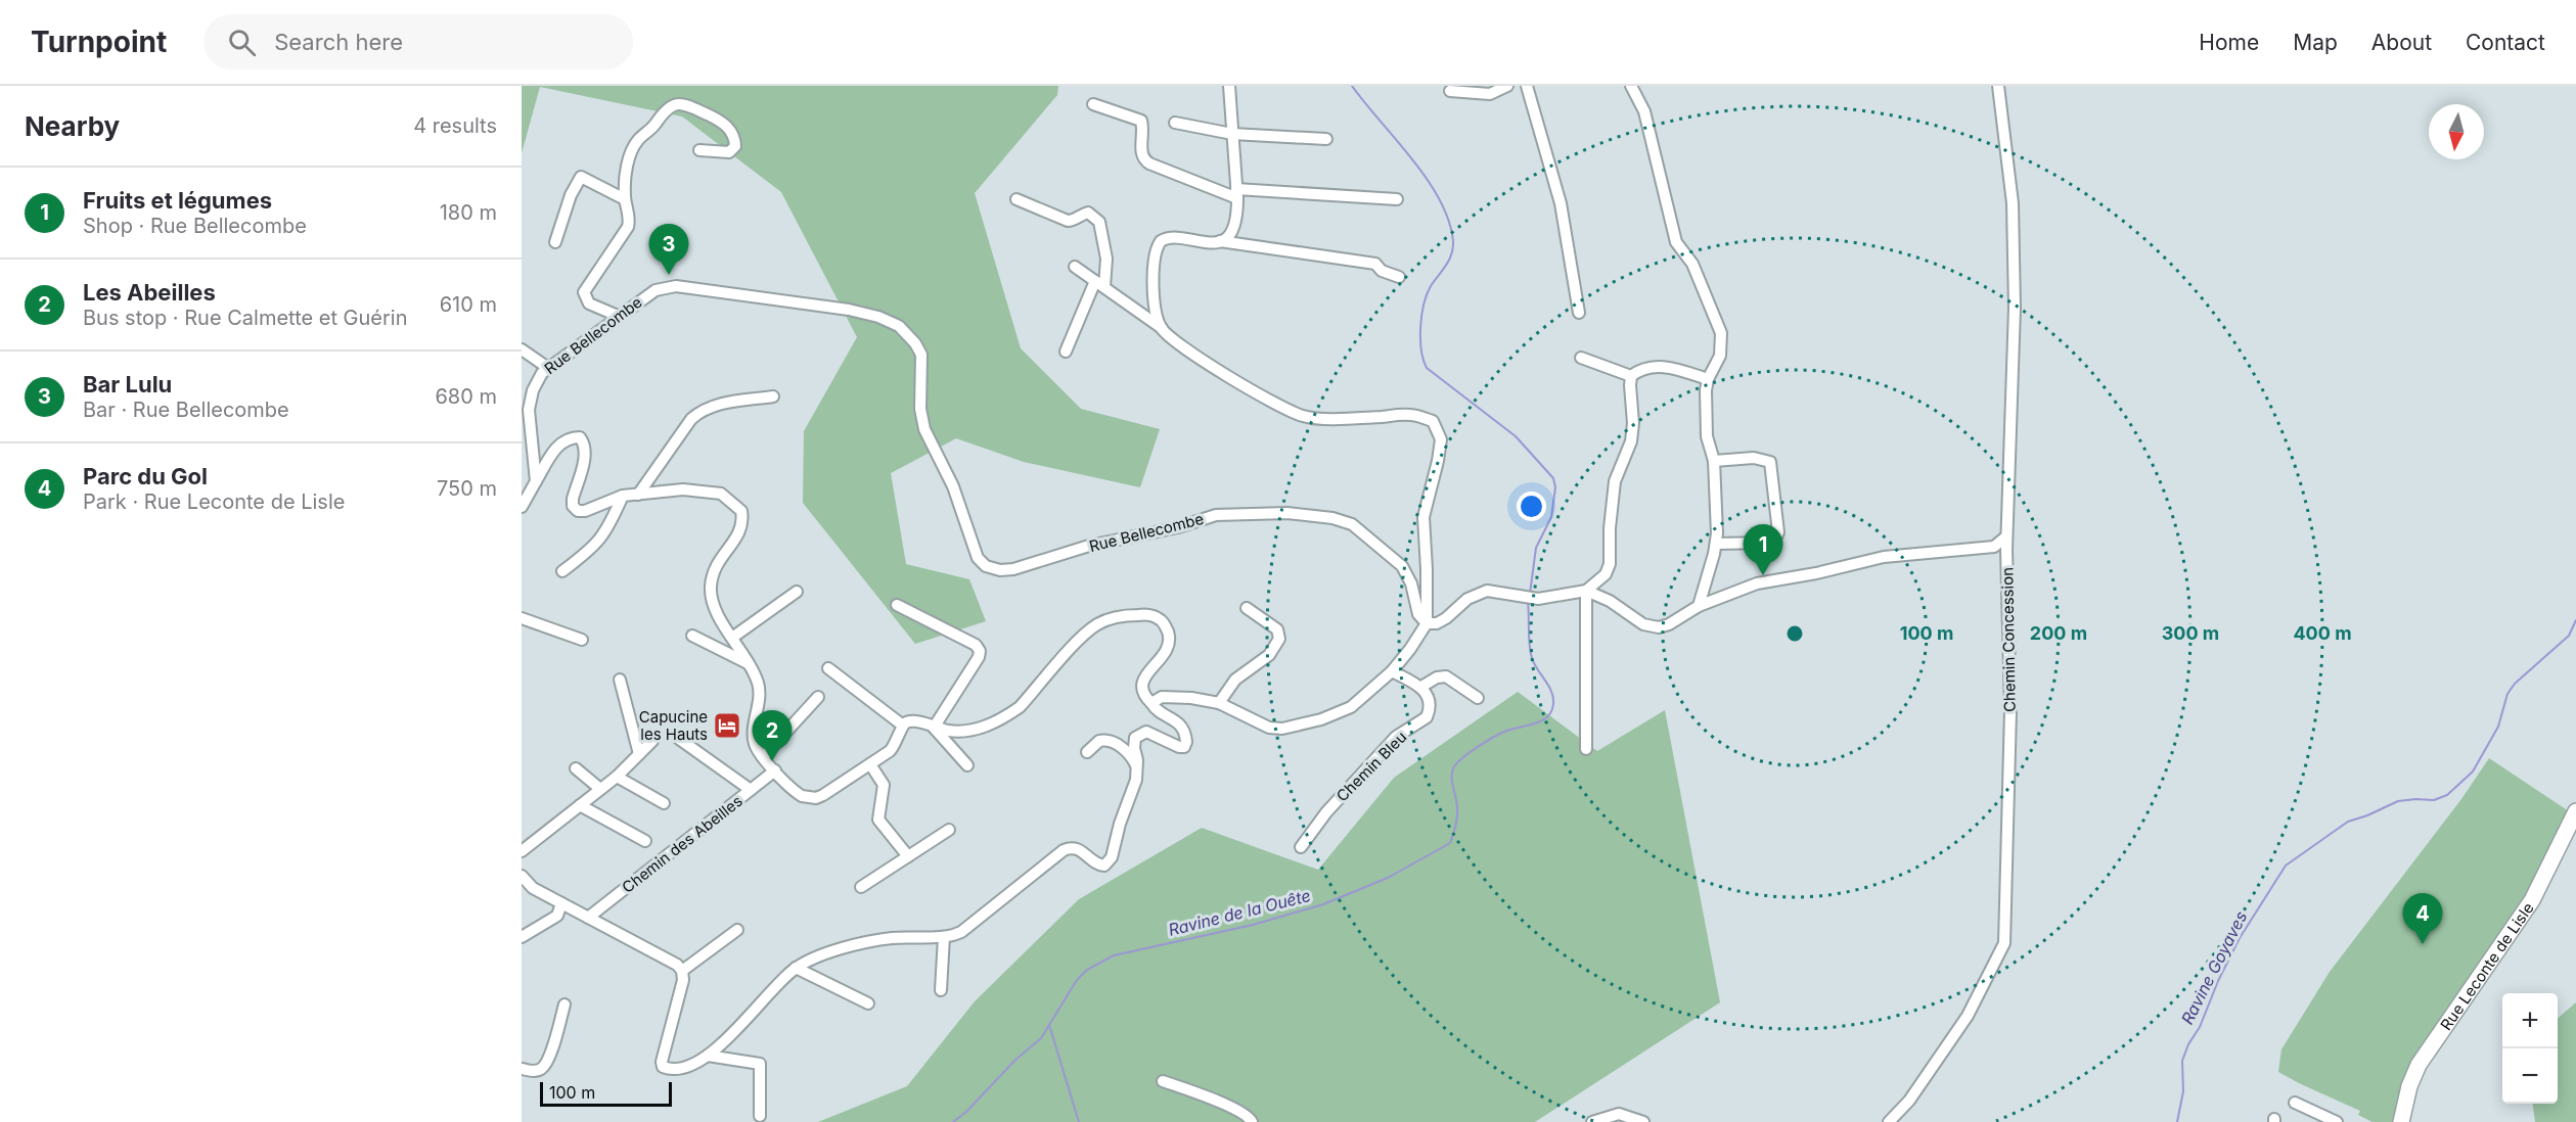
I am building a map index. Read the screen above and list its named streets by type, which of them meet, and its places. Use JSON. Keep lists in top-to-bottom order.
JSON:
{
  "streets": {
    "main road": ["Rue Leconte de Lisle"],
    "street": [
      "Rue Bellecombe",
      "Chemin Concession",
      "Chemin Bleu",
      "Chemin des Abeilles"
    ]
  },
  "water": ["Ravine de la Ouête", "Ravine Goyaves"],
  "places": {
    "hotel": ["Capucine les Hauts"]
  },
  "scale_bar": "100 m",
  "north": "bottom",
  "page": {
    "header": "Turnpoint",
    "search": "Search here",
    "nav": [
      "Home",
      "Map",
      "About",
      "Contact"
    ],
    "heading": ["Nearby", "4 results"],
    "list": [
      {
        "mark": "1",
        "name": "Fruits et légumes",
        "note": "Shop · Rue Bellecombe",
        "value": "180 m"
      },
      {
        "mark": "2",
        "name": "Les Abeilles",
        "note": "Bus stop · Rue Calmette et Guérin",
        "value": "610 m"
      },
      {
        "mark": "3",
        "name": "Bar Lulu",
        "note": "Bar · Rue Bellecombe",
        "value": "680 m"
      },
      {
        "mark": "4",
        "name": "Parc du Gol",
        "note": "Park · Rue Leconte de Lisle",
        "value": "750 m"
      }
    ],
    "pins": [
      "3",
      "1",
      "2",
      "4"
    ],
    "map_buttons": ["+", "−"],
    "scale": "100 m"
  },
  "rings": [
    "100 m",
    "200 m",
    "300 m",
    "400 m"
  ]
}
